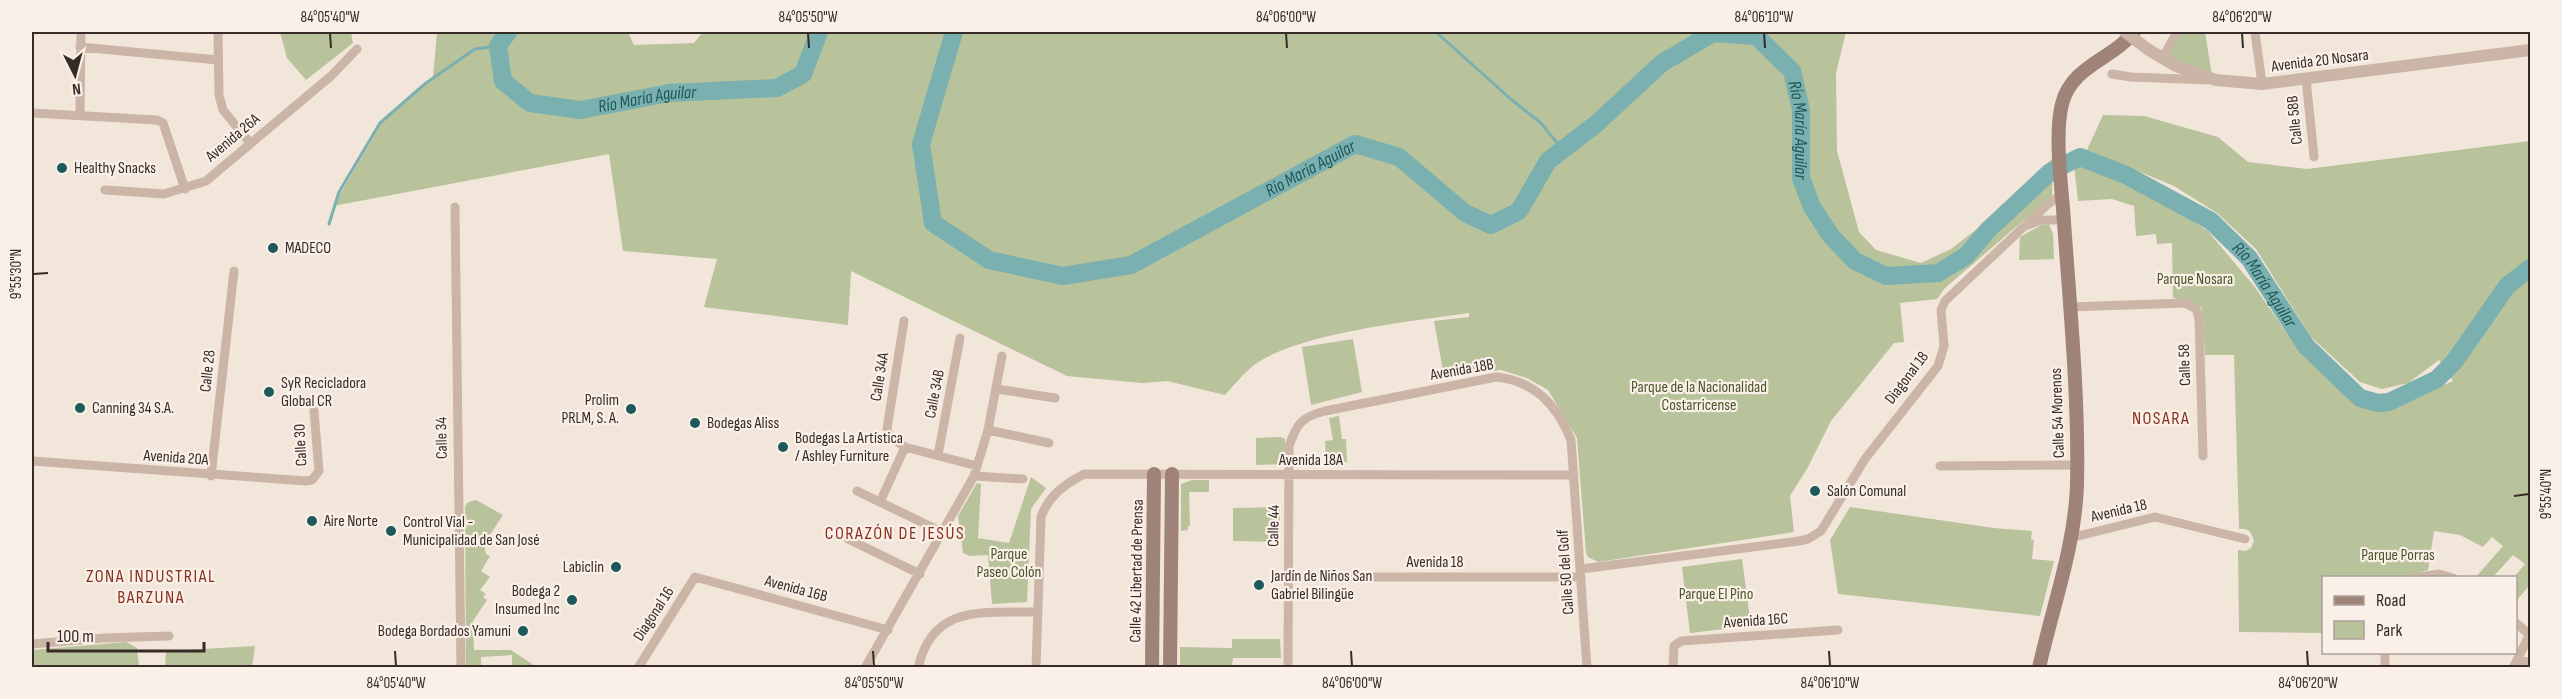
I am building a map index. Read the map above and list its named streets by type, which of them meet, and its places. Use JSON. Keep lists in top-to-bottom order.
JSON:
{
  "streets": {
    "main road": ["Calle 54 Morenos", "Calle 42 Libertad de Prensa"],
    "street": [
      "Avenida 20 Nosara",
      "Calle 58B",
      "Avenida 26A",
      "Calle 58",
      "Avenida 18B",
      "Calle 28",
      "Calle 34A",
      "Diagonal 18",
      "Calle 34B",
      "Calle 34",
      "Calle 30",
      "Avenida 20A",
      "Avenida 18A",
      "Avenida 18",
      "Calle 44",
      "Calle 50 del Golf",
      "Avenida 16B",
      "Diagonal 16",
      "Avenida 16C"
    ]
  },
  "crossings": [
    ["Avenida 20 Nosara", "Calle 58B"],
    ["Calle 58", "Calle 54 Morenos"],
    ["Avenida 18B", "Avenida 18A"],
    ["Avenida 18B", "Calle 44"],
    ["Avenida 18B", "Calle 50 del Golf"],
    ["Calle 28", "Avenida 20A"],
    ["Diagonal 18", "Calle 54 Morenos"],
    ["Diagonal 18", "Avenida 18"],
    ["Calle 54 Morenos", "Avenida 18"],
    ["Calle 30", "Avenida 20A"],
    ["Avenida 18A", "Calle 44"],
    ["Avenida 18A", "Calle 42 Libertad de Prensa"],
    ["Avenida 18A", "Calle 50 del Golf"],
    ["Avenida 18", "Calle 44"],
    ["Avenida 18", "Calle 50 del Golf"],
    ["Avenida 16B", "Diagonal 16"]
  ],
  "districts": ["NOSARA", "CORAZÓN DE JESÚS", "ZONA INDUSTRIAL BARZUNA"],
  "water": ["Río María Aguilar"],
  "parks": [
    "Parque Nosara",
    "Parque de la Nacionalidad Costarricense",
    "Parque Paseo Colón",
    "Parque Porras",
    "Parque El Pino"
  ],
  "places": [
    "Healthy Snacks",
    "MADECO",
    "SyR Recicladora Global CR",
    "Canning 34 S.A.",
    "Prolim PRLM, S. A.",
    "Bodegas Aliss",
    "Bodegas La Artística / Ashley Furniture",
    "Salón Comunal",
    "Aire Norte",
    "Control Vial - Municipalidad de San José",
    "Labiclin",
    "Jardín de Niños San Gabriel Bilingüe",
    "Bodega 2 Insumed Inc",
    "Bodega Bordados Yamuni"
  ],
  "legend": ["Road", "Park"],
  "scale_bar": "100 m",
  "north": "bottom",
  "coordinates": [
    "84°05'40\"W",
    "84°05'50\"W",
    "84°06'00\"W",
    "84°06'10\"W",
    "84°06'20\"W",
    "9°55'30\"N",
    "9°55'40\"N"
  ]
}
